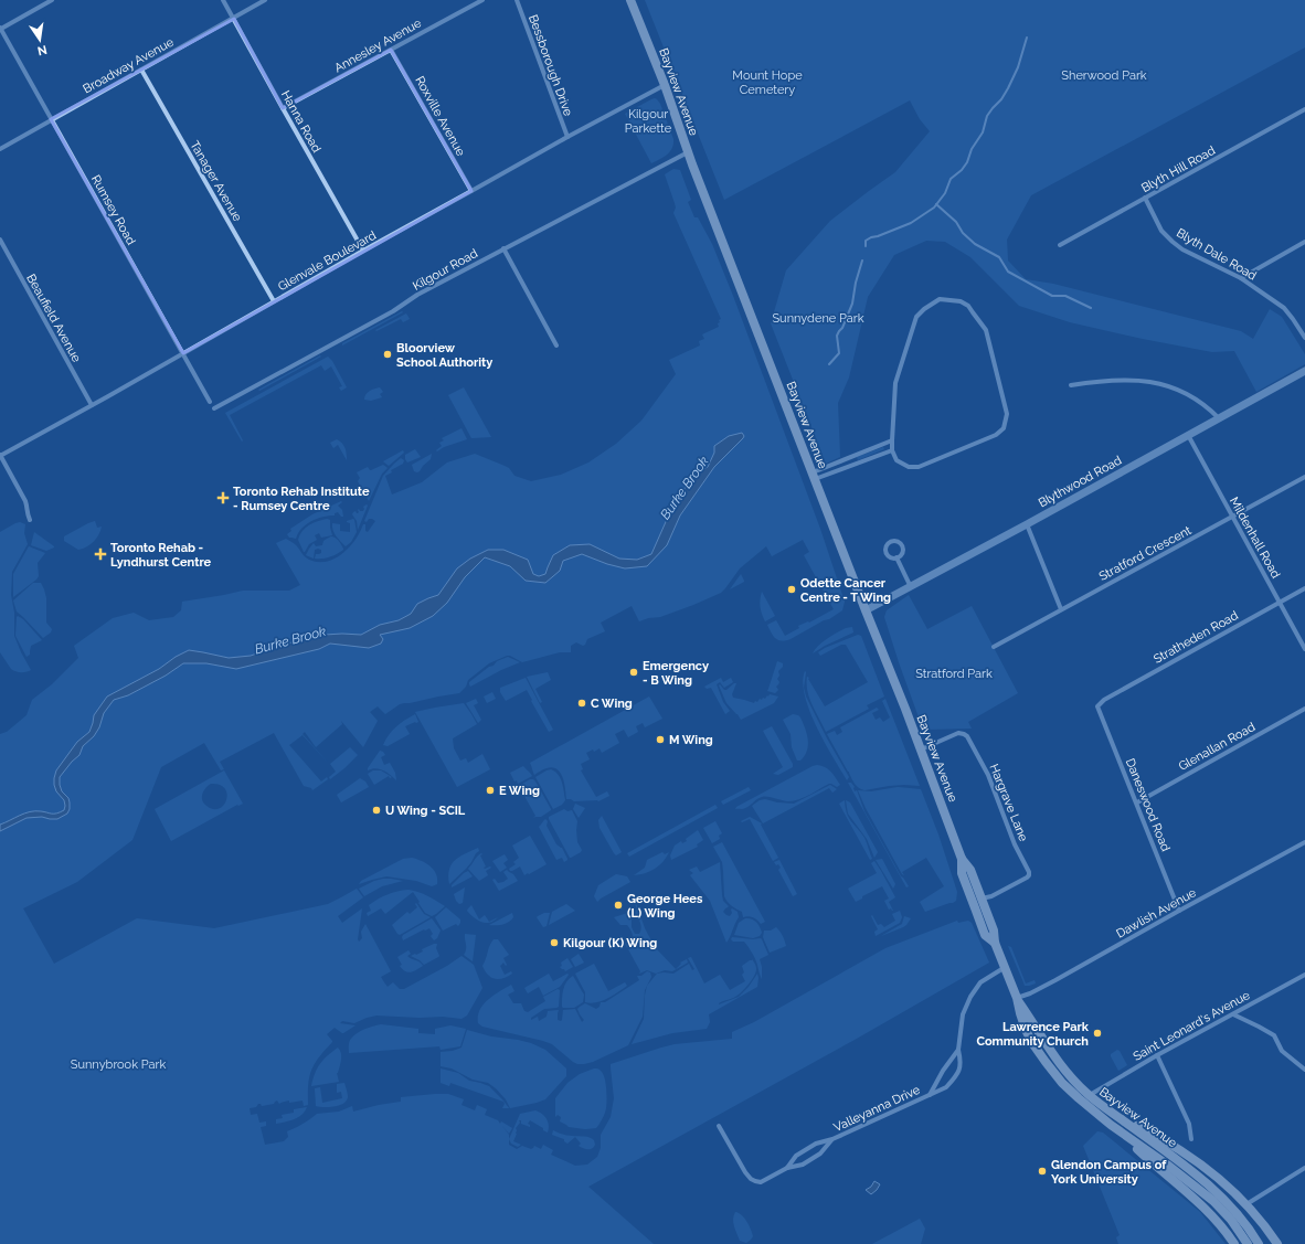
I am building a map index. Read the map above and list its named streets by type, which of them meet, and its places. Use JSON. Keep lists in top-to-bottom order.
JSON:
{
  "streets": {
    "main road": ["Bayview Avenue"],
    "street": [
      "Annesley Avenue",
      "Broadway Avenue",
      "Bessborough Drive",
      "Roxville Avenue",
      "Hanna Road",
      "Blyth Hill Road",
      "Tanager Avenue",
      "Rumsey Road",
      "Blyth Dale Road",
      "Glenvale Boulevard",
      "Kilgour Road",
      "Beaufield Avenue",
      "Blythwood Road",
      "Mildenhall Road",
      "Stratford Crescent",
      "Stratheden Road",
      "Glenallan Road",
      "Hargrave Lane",
      "Daneswood Road",
      "Dawlish Avenue",
      "Saint Leonard's Avenue",
      "Valleyanna Drive"
    ]
  },
  "crossings": [
    ["Annesley Avenue", "Roxville Avenue"],
    ["Annesley Avenue", "Hanna Road"],
    ["Broadway Avenue", "Hanna Road"],
    ["Broadway Avenue", "Tanager Avenue"],
    ["Broadway Avenue", "Rumsey Road"],
    ["Bessborough Drive", "Glenvale Boulevard"],
    ["Bayview Avenue", "Glenvale Boulevard"],
    ["Bayview Avenue", "Kilgour Road"],
    ["Bayview Avenue", "Blythwood Road"],
    ["Bayview Avenue", "Hargrave Lane"],
    ["Bayview Avenue", "Dawlish Avenue"],
    ["Bayview Avenue", "Saint Leonard's Avenue"],
    ["Bayview Avenue", "Valleyanna Drive"],
    ["Roxville Avenue", "Glenvale Boulevard"],
    ["Hanna Road", "Glenvale Boulevard"],
    ["Blyth Hill Road", "Blyth Dale Road"],
    ["Tanager Avenue", "Glenvale Boulevard"],
    ["Rumsey Road", "Glenvale Boulevard"],
    ["Glenvale Boulevard", "Beaufield Avenue"],
    ["Blythwood Road", "Mildenhall Road"],
    ["Mildenhall Road", "Stratford Crescent"],
    ["Mildenhall Road", "Stratheden Road"],
    ["Stratheden Road", "Daneswood Road"],
    ["Glenallan Road", "Daneswood Road"],
    ["Daneswood Road", "Dawlish Avenue"]
  ],
  "water": ["Burke Brook"],
  "parks": [
    "Mount Hope Cemetery",
    "Sherwood Park",
    "Kilgour Parkette",
    "Sunnydene Park",
    "Stratford Park",
    "Sunnybrook Park"
  ],
  "places": {
    "other": [
      "Bloorview School Authority",
      "Odette Cancer Centre - T Wing",
      "Emergency - B Wing",
      "C Wing",
      "M Wing",
      "E Wing",
      "U Wing - SCIL",
      "George Hees (L) Wing",
      "Kilgour (K) Wing",
      "Lawrence Park Community Church",
      "Glendon Campus of York University"
    ],
    "health": ["Toronto Rehab Institute - Rumsey Centre", "Toronto Rehab - Lyndhurst Centre"]
  },
  "north": "bottom"
}
